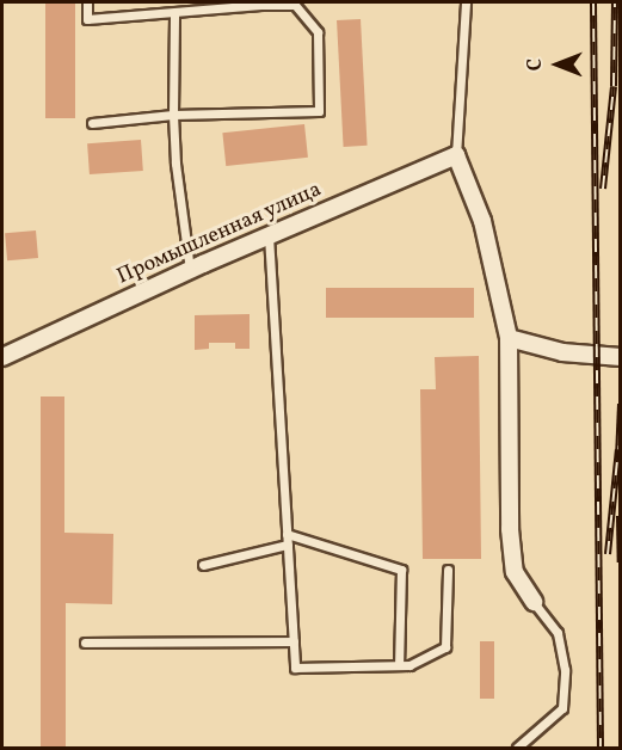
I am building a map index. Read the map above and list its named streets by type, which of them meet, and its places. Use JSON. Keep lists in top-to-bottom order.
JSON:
{
  "streets": {
    "street": ["Промышленная улица"]
  },
  "north": "left"
}
